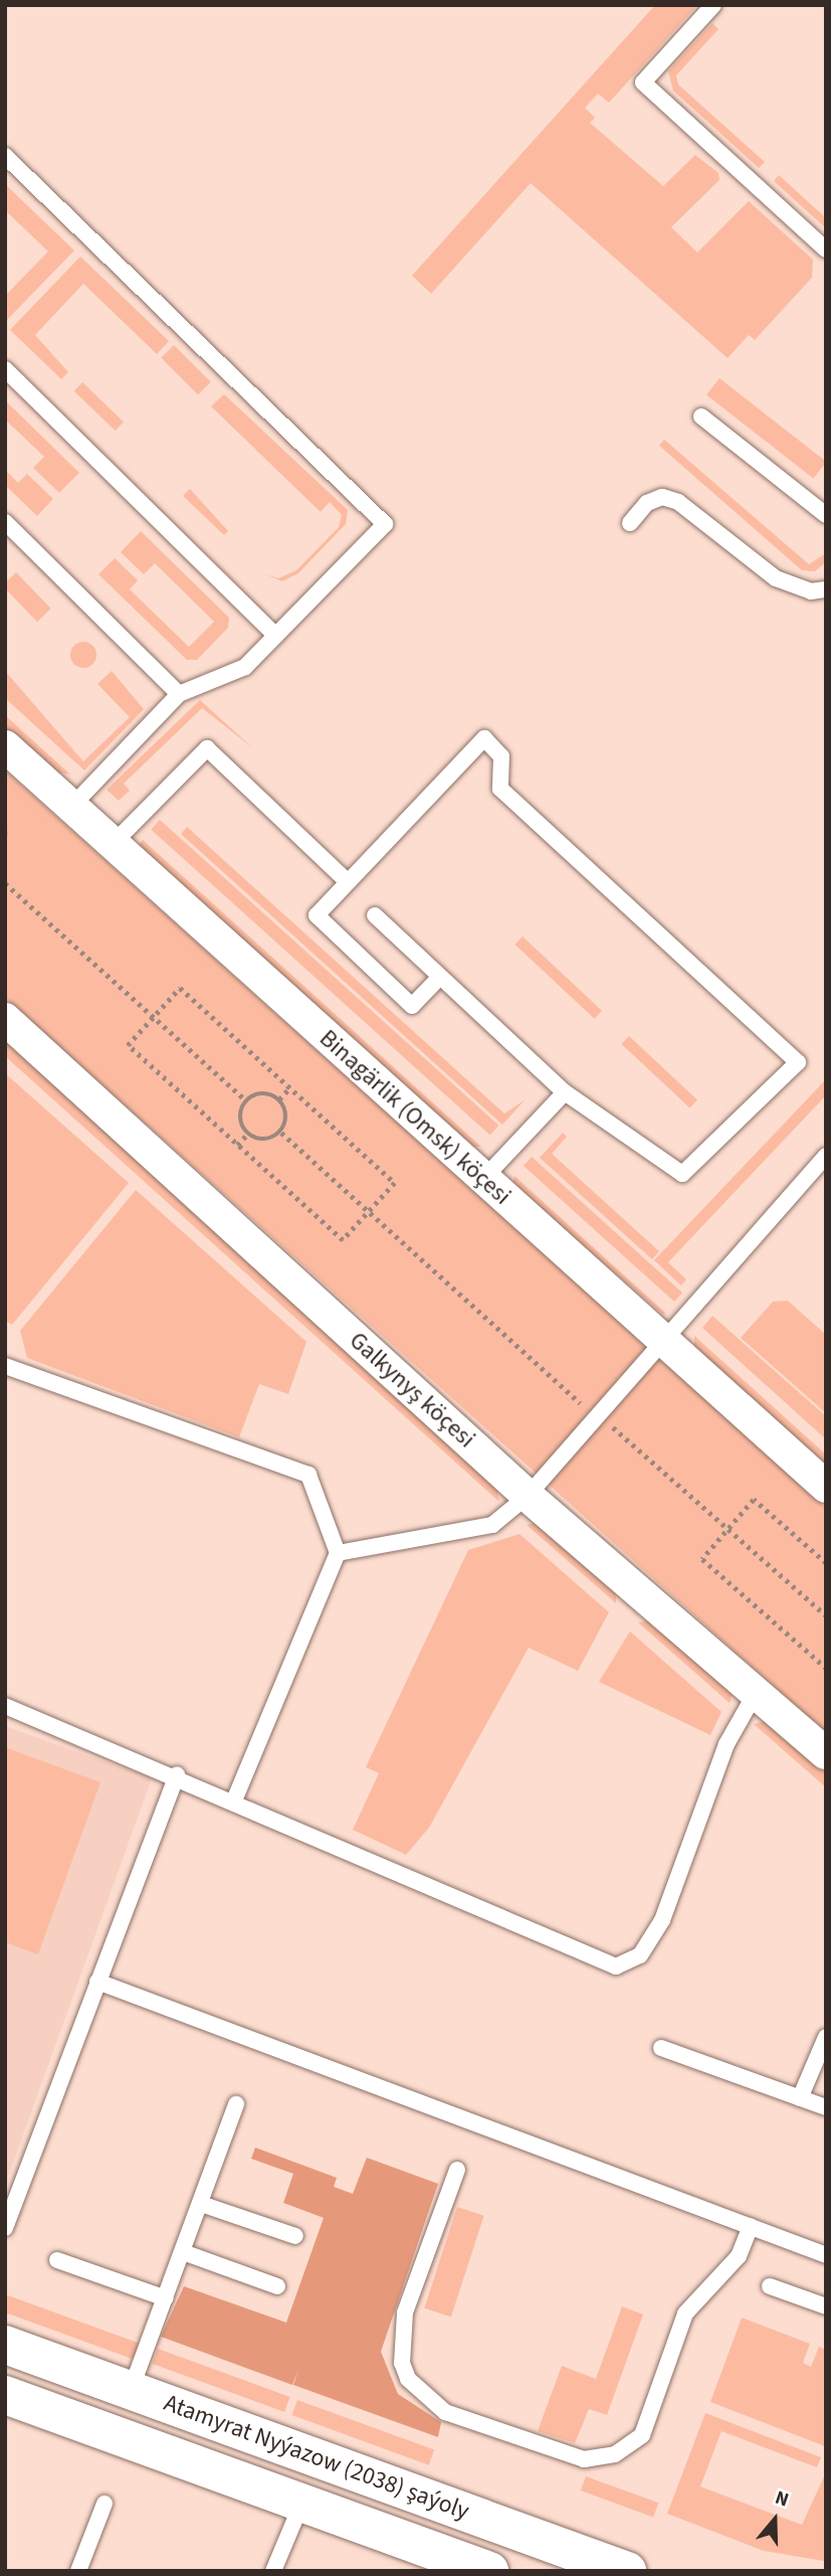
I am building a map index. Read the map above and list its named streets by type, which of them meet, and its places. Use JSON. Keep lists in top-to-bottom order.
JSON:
{
  "streets": {
    "main road": ["Atamyrat Nyýazow (2038) şaýoly"],
    "street": ["Binagärlik (Omsk) köçesi", "Galkynyş köçesi"]
  },
  "north": "top"
}
